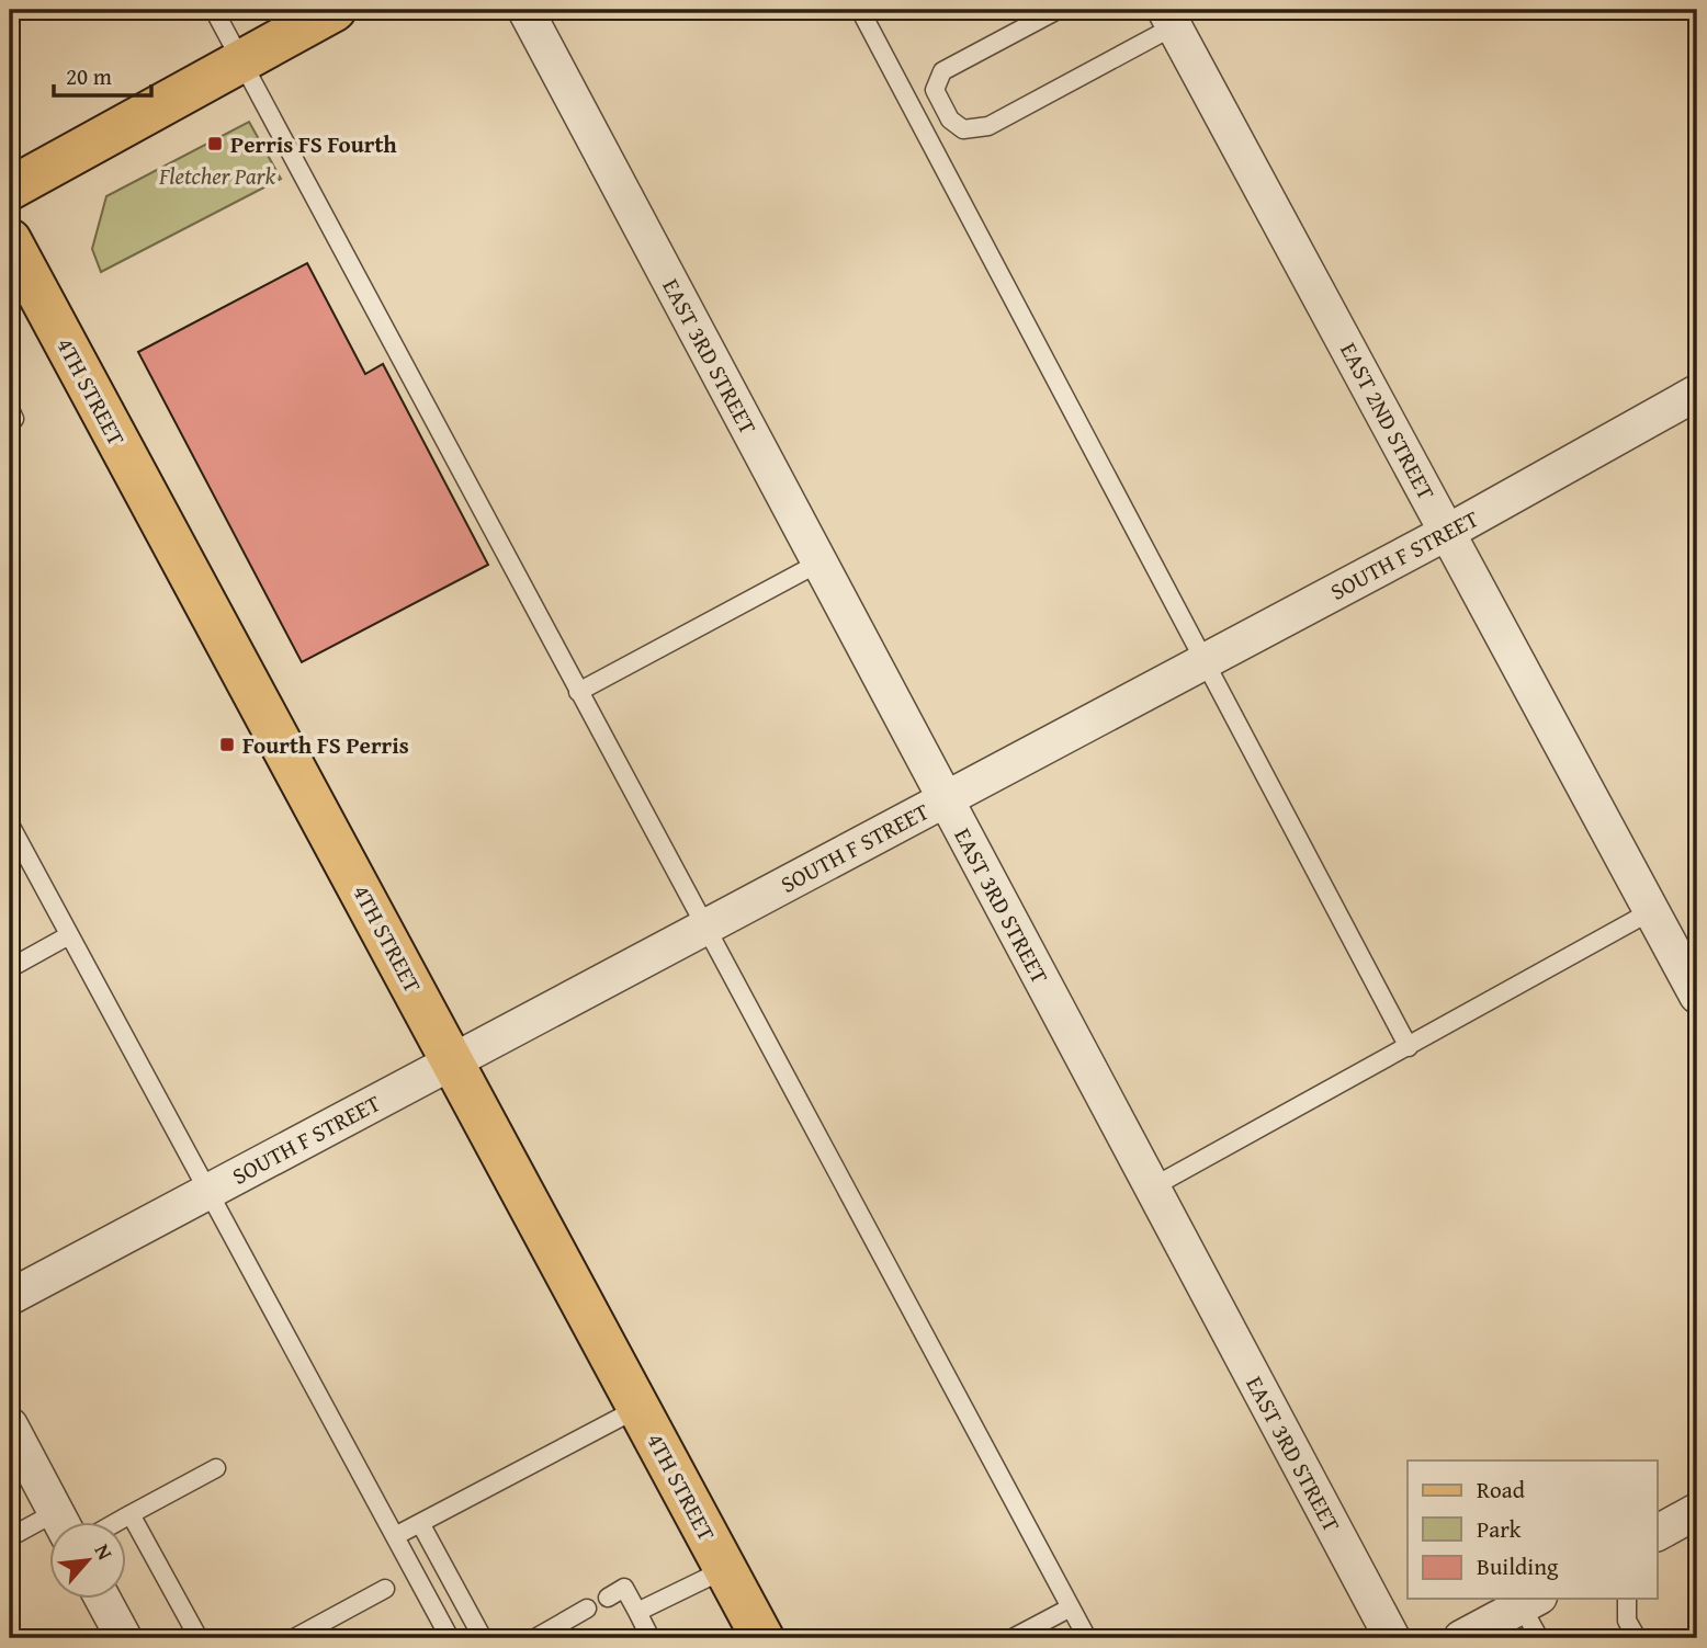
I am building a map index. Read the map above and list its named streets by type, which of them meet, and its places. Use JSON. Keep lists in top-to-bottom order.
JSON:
{
  "streets": {
    "main road": ["4TH STREET"],
    "street": ["EAST 3RD STREET", "EAST 2ND STREET", "SOUTH F STREET"]
  },
  "crossings": [
    ["EAST 3RD STREET", "SOUTH F STREET"],
    ["4TH STREET", "SOUTH F STREET"],
    ["EAST 2ND STREET", "SOUTH F STREET"]
  ],
  "parks": ["Fletcher Park"],
  "places": {
    "transit": ["Perris FS Fourth", "Fourth FS Perris"]
  },
  "legend": ["Road", "Park", "Building"],
  "scale_bar": "20 m",
  "north": "top right"
}
